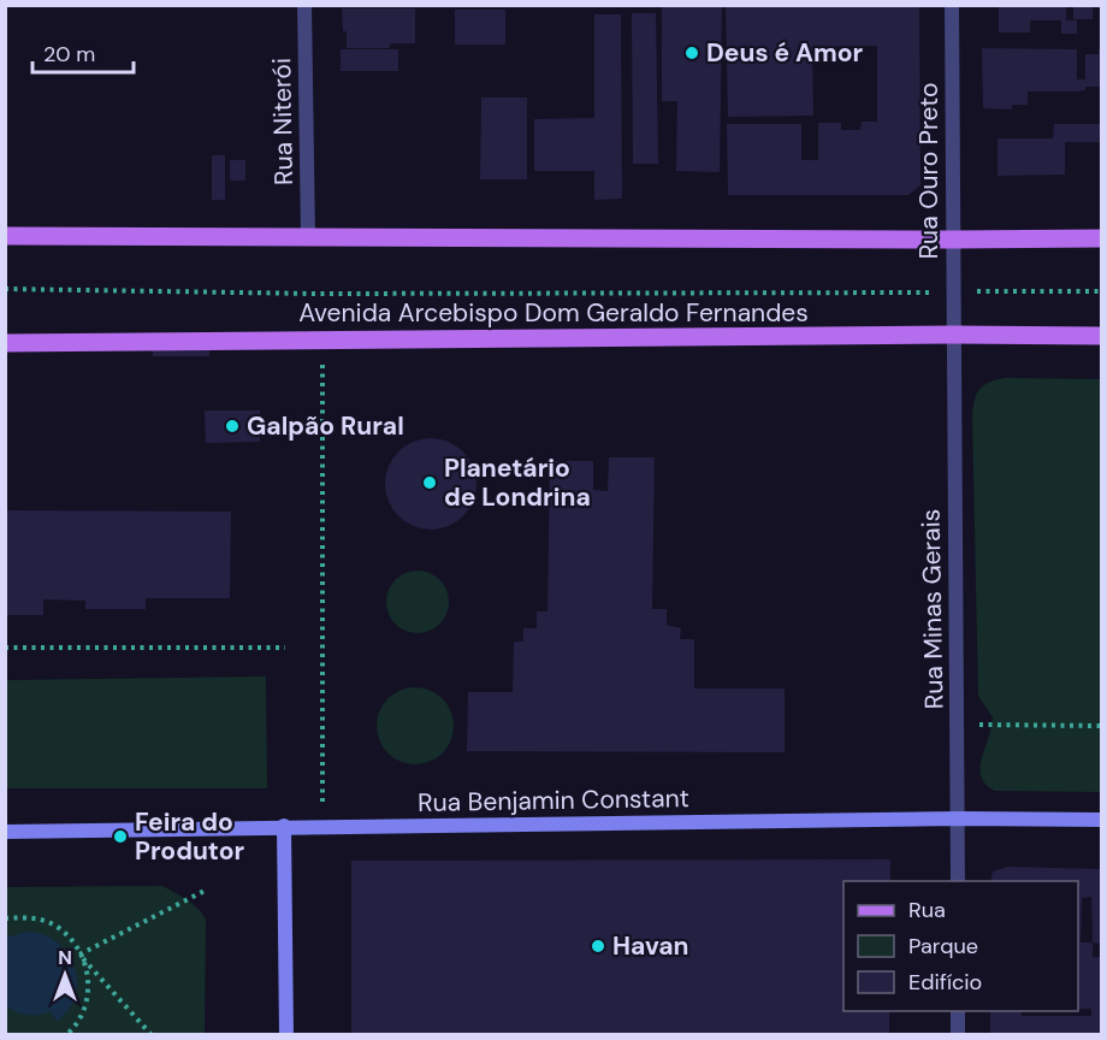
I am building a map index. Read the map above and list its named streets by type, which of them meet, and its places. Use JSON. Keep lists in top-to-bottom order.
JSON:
{
  "streets": {
    "main road": ["Avenida Arcebispo Dom Geraldo Fernandes"],
    "street": [
      "Rua Niterói",
      "Rua Ouro Preto",
      "Rua Minas Gerais",
      "Rua Benjamin Constant"
    ]
  },
  "crossings": [
    ["Rua Ouro Preto", "Avenida Arcebispo Dom Geraldo Fernandes"],
    ["Rua Ouro Preto", "Rua Minas Gerais"],
    ["Avenida Arcebispo Dom Geraldo Fernandes", "Rua Minas Gerais"],
    ["Rua Minas Gerais", "Rua Benjamin Constant"]
  ],
  "places": [
    "Deus é Amor",
    "Galpão Rural",
    "Planetário de Londrina",
    "Feira do Produtor",
    "Havan"
  ],
  "legend": ["Rua", "Parque", "Edifício"],
  "scale_bar": "20 m",
  "north": "top"
}
